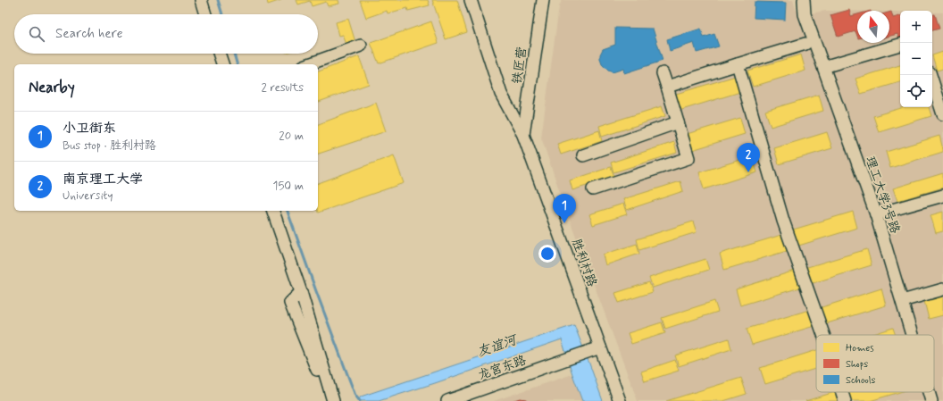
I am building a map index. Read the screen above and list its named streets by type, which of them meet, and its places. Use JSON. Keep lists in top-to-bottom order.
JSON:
{
  "streets": {
    "street": [
      "铁匠营",
      "理工大学3号路",
      "胜利村路",
      "龙宫东路"
    ]
  },
  "crossings": [
    ["铁匠营", "胜利村路"],
    ["胜利村路", "龙宫东路"]
  ],
  "water": ["友谊河"],
  "legend": ["Homes", "Shops", "Schools"],
  "north": "top",
  "page": {
    "map_buttons": ["+", "−"],
    "search": "Search here",
    "heading": ["Nearby", "2 results"],
    "list": [
      {
        "mark": "1",
        "name": "小卫街东",
        "note": "Bus stop · 胜利村路",
        "value": "20 m"
      },
      {
        "mark": "2",
        "name": "南京理工大学",
        "note": "University",
        "value": "150 m"
      }
    ],
    "pins": ["2", "1"]
  }
}
